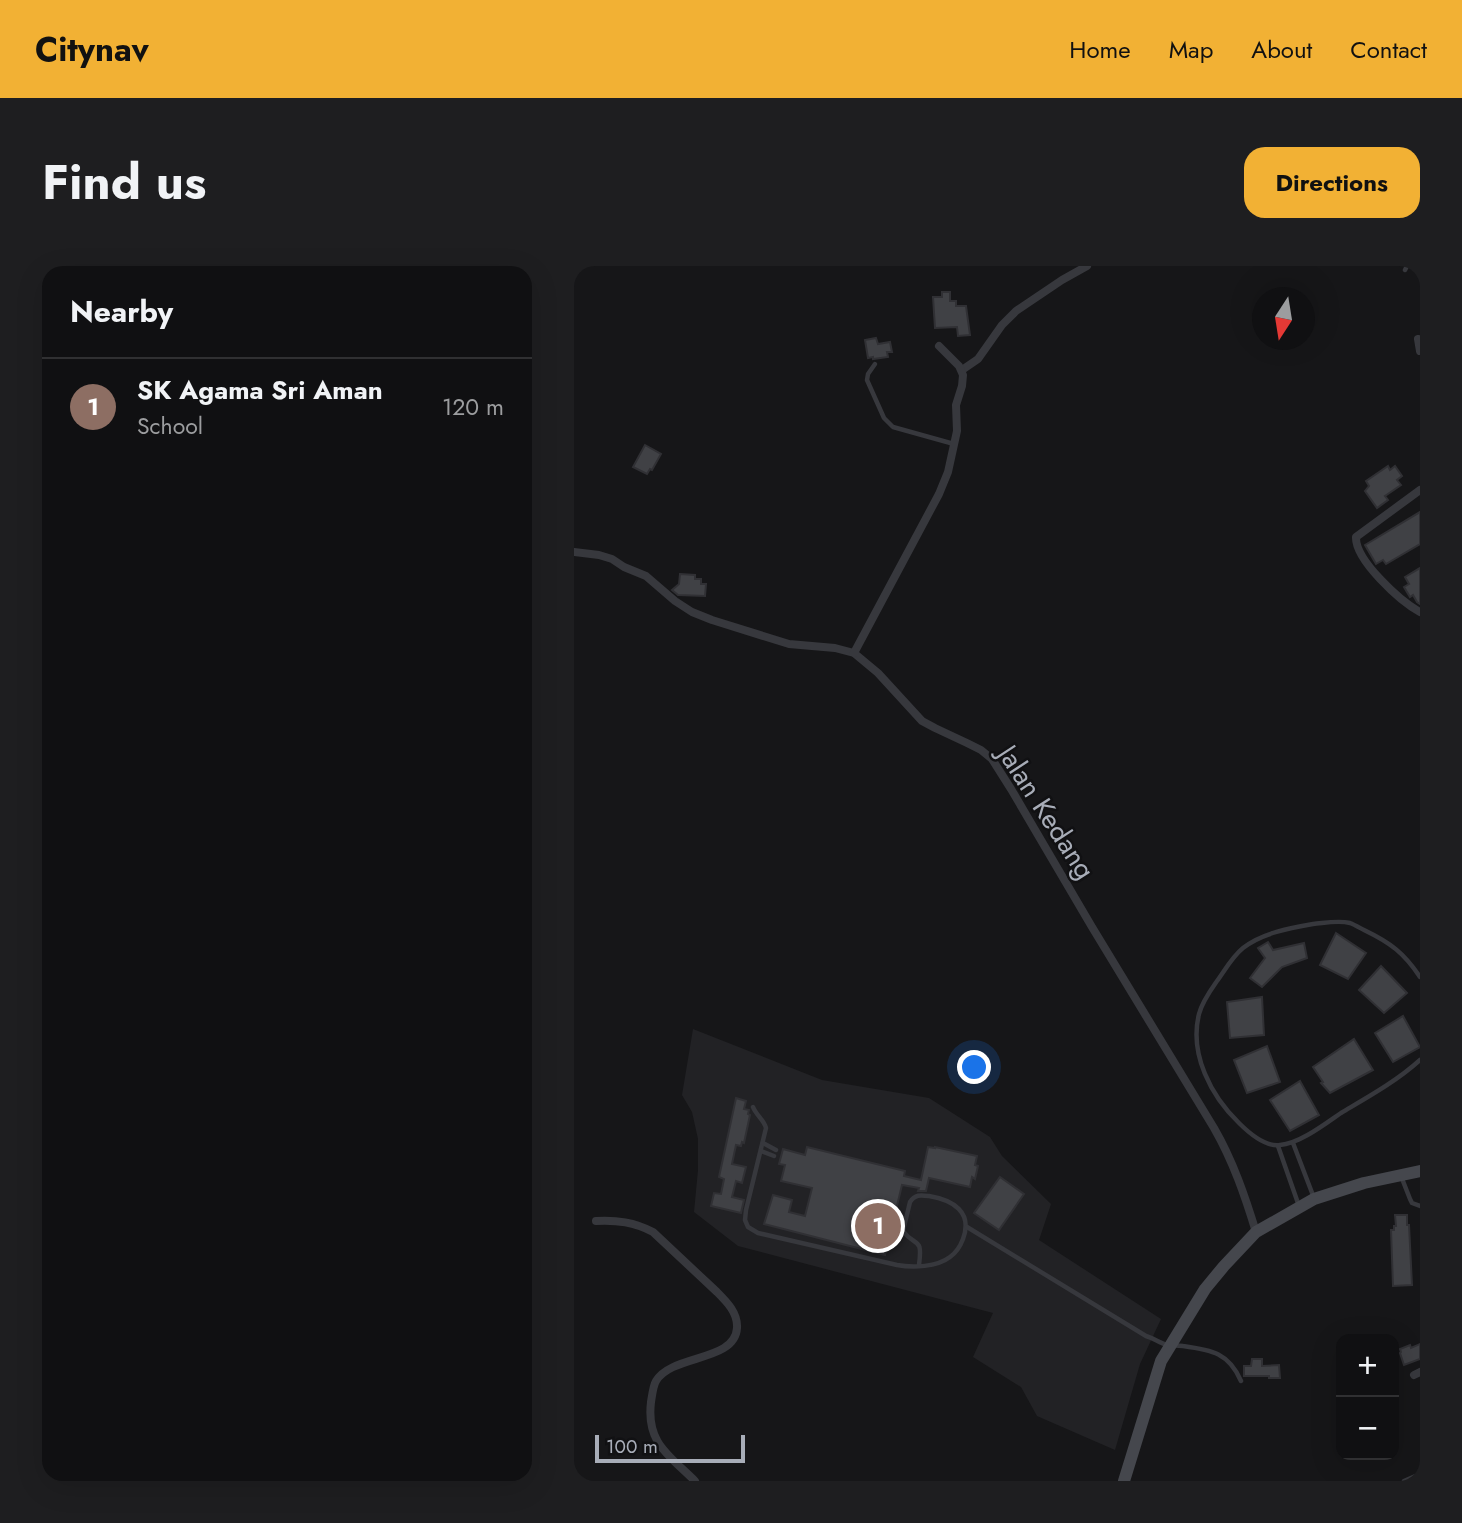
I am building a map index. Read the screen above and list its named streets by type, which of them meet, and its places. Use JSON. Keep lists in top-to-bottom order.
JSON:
{
  "streets": {
    "street": ["Jalan Kedang"]
  },
  "scale_bar": "100 m",
  "north": "bottom",
  "page": {
    "header": "Citynav",
    "nav": [
      "Home",
      "Map",
      "About",
      "Contact"
    ],
    "title": "Find us",
    "buttons": "Directions",
    "heading": "Nearby",
    "list": [
      {
        "mark": "1",
        "name": "SK Agama Sri Aman",
        "note": "School",
        "value": "120 m"
      }
    ],
    "pins": "1",
    "map_buttons": ["+", "−"],
    "scale": "100 m"
  }
}
